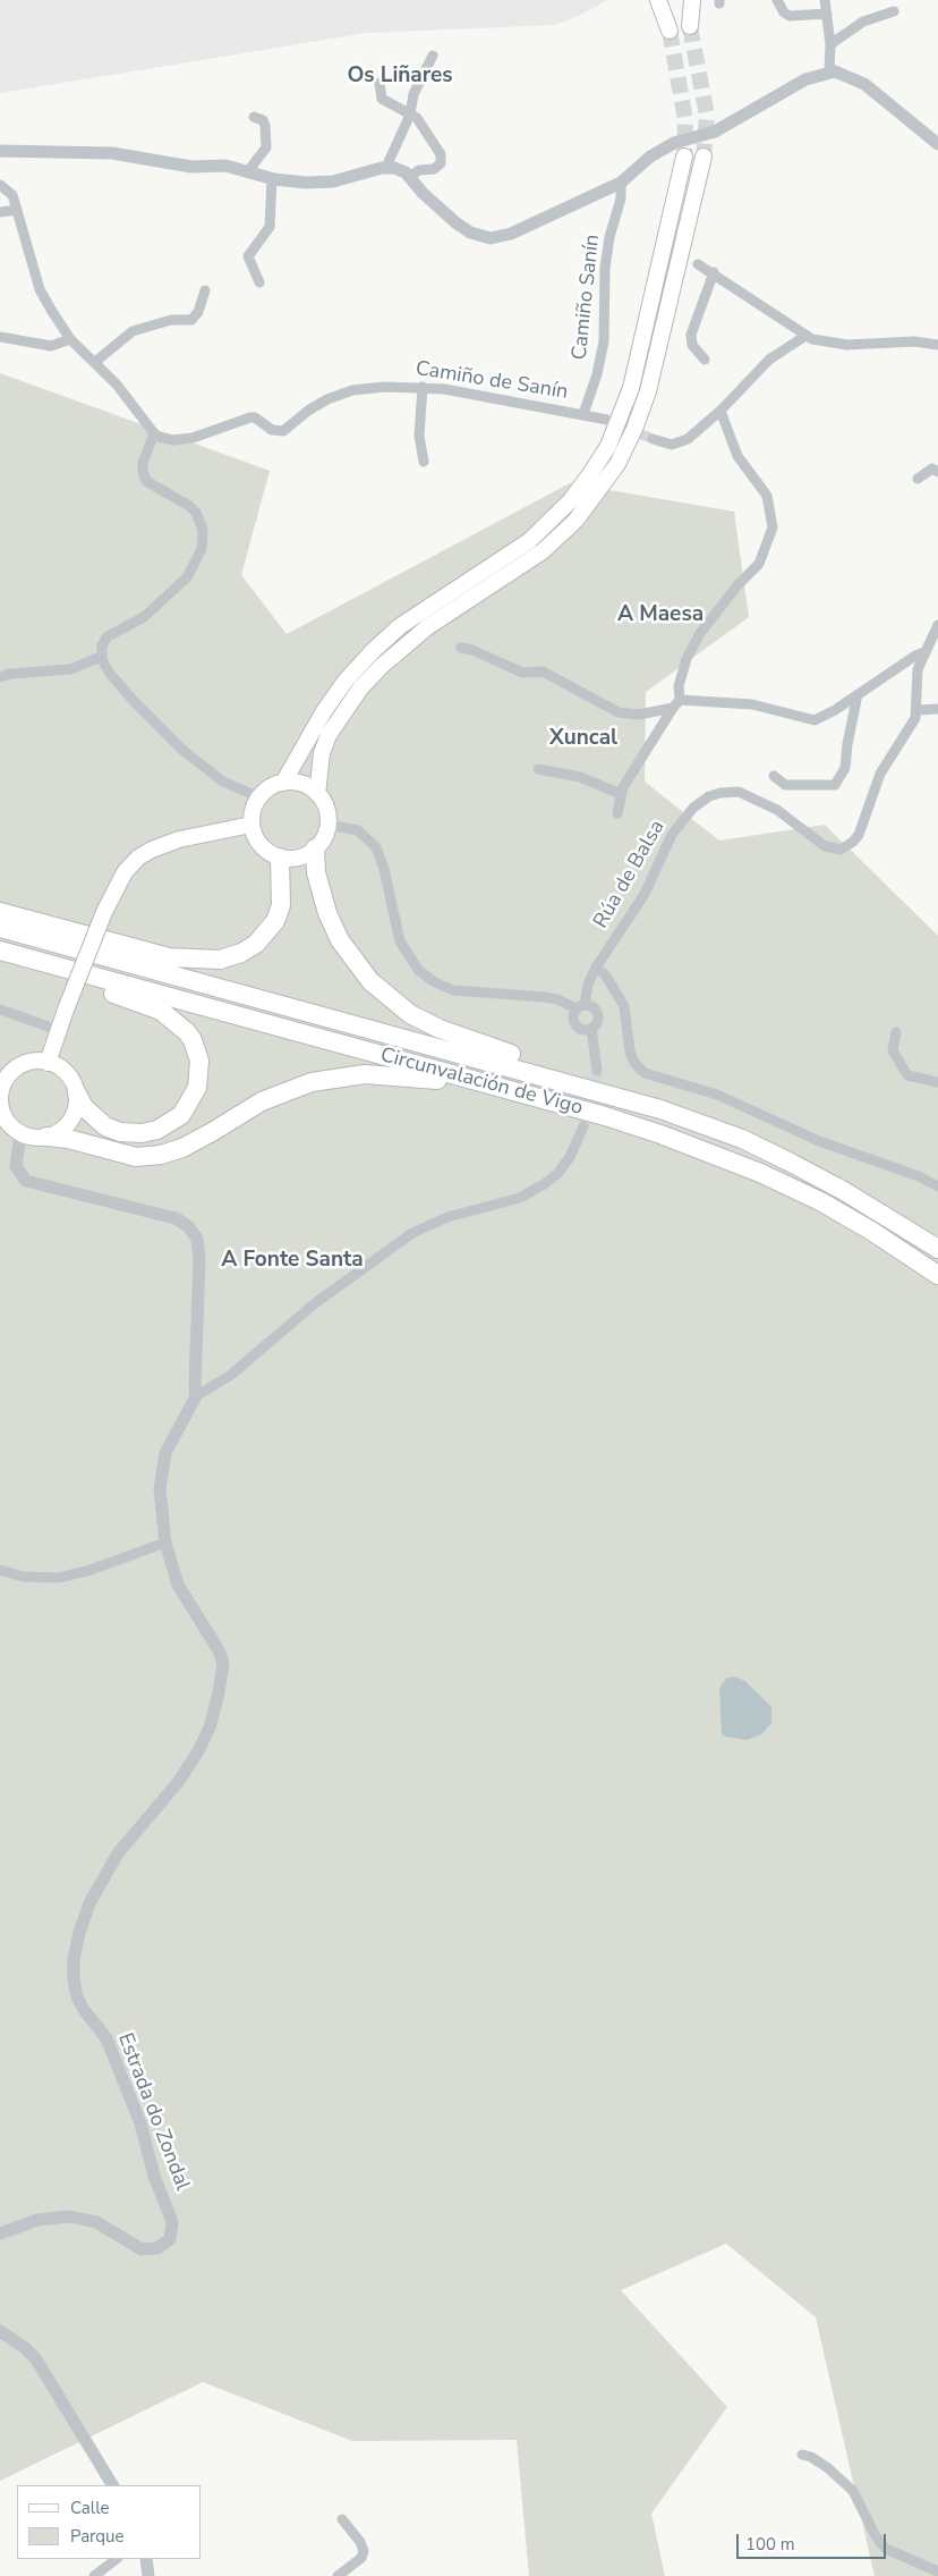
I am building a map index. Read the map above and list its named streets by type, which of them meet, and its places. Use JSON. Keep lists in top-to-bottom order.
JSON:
{
  "streets": {
    "highway": ["Circunvalación de Vigo"],
    "street": [
      "Camiño Sanín",
      "Camiño de Sanín",
      "Rúa de Balsa",
      "Estrada do Zondal"
    ]
  },
  "crossings": [
    ["Camiño Sanín", "Camiño de Sanín"]
  ],
  "districts": [
    "Os Liñares",
    "A Maesa",
    "Xuncal",
    "A Fonte Santa"
  ],
  "legend": ["Calle", "Parque"],
  "scale_bar": "100 m"
}
